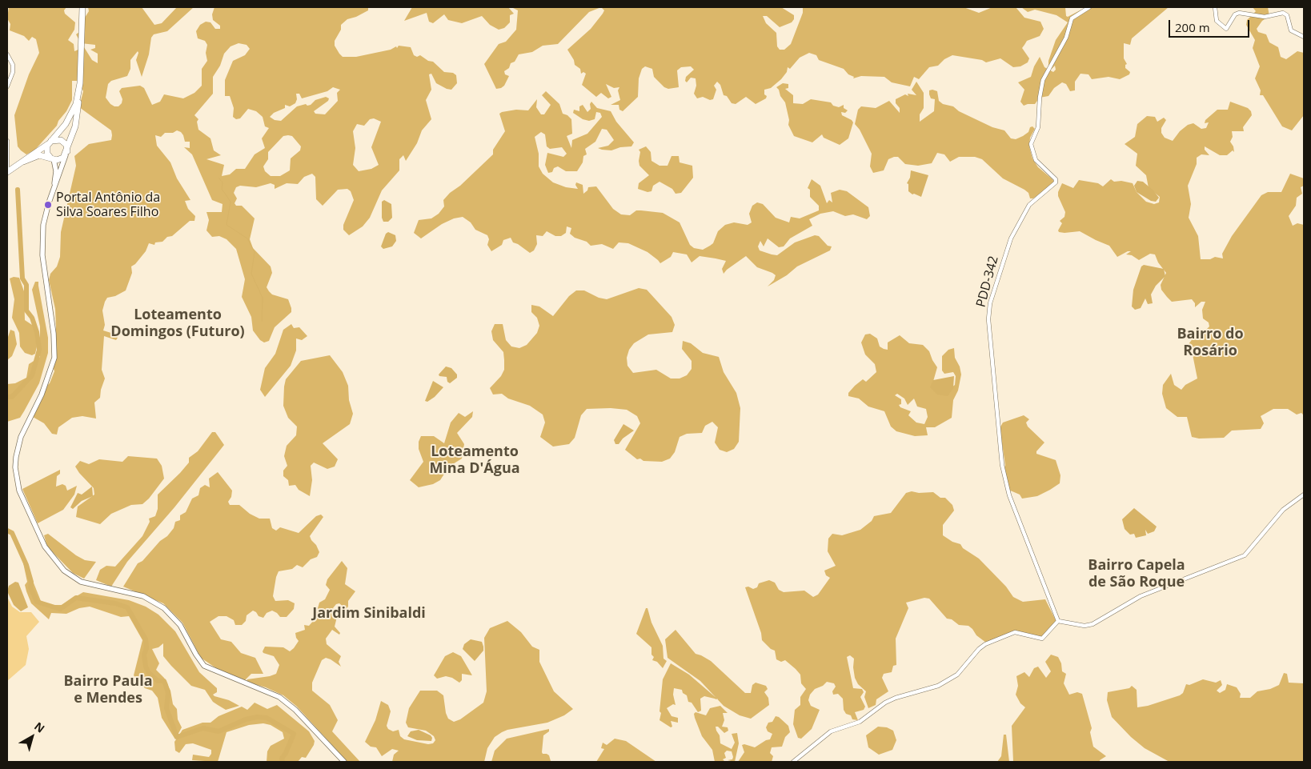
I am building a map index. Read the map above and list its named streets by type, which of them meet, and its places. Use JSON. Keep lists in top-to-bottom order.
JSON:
{
  "streets": {
    "street": ["PDD-342"]
  },
  "districts": [
    "Loteamento Domingos (Futuro)",
    "Bairro do Rosário",
    "Loteamento Mina D'Água",
    "Bairro Capela de São Roque",
    "Jardim Sinibaldi",
    "Bairro Paula e Mendes"
  ],
  "places": ["Portal Antônio da Silva Soares Filho"],
  "scale_bar": "200 m",
  "north": "top right"
}
